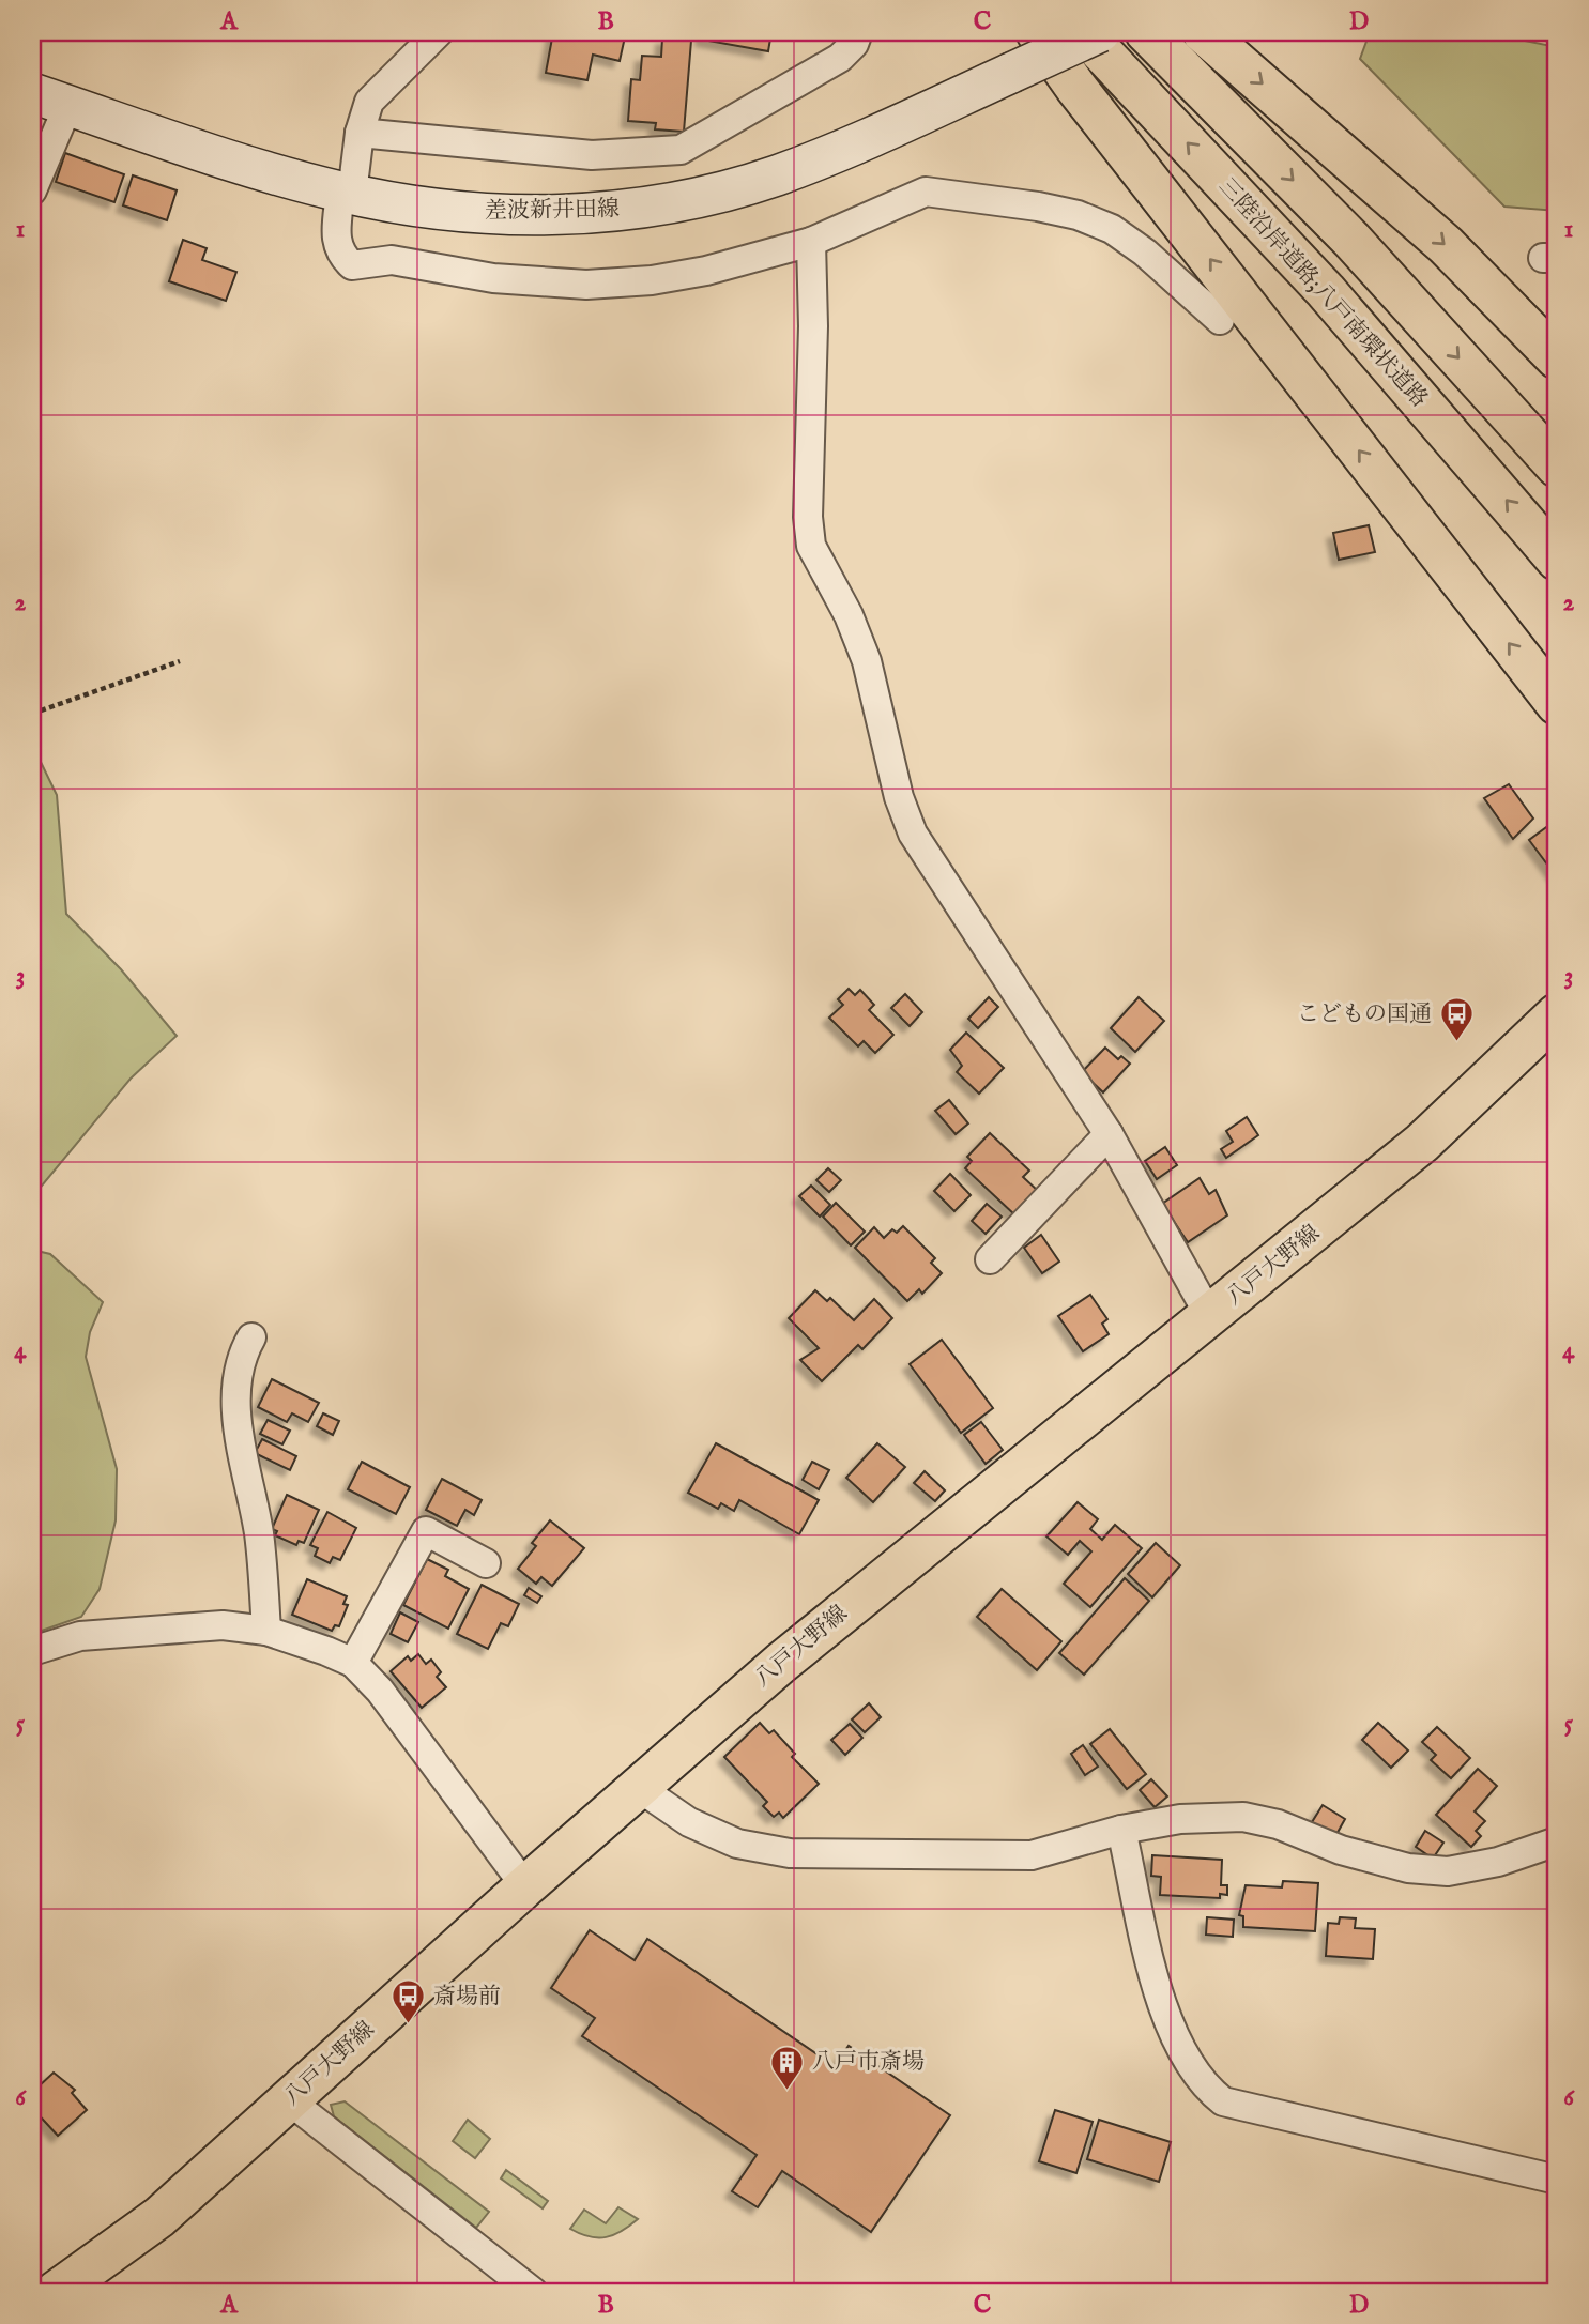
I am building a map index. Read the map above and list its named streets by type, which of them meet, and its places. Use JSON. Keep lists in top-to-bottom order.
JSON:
{
  "streets": {
    "main road": ["差波新井田線", "三陸沿岸道路;八戸南環状道路", "八戸大野線"]
  },
  "places": {
    "bus stop": ["こどもの国通", "斎場前"],
    "building": ["八戸市斎場"]
  },
  "grid": {
    "columns": [
      "A",
      "B",
      "C",
      "D"
    ],
    "rows": [
      "1",
      "2",
      "3",
      "4",
      "5",
      "6"
    ]
  }
}
